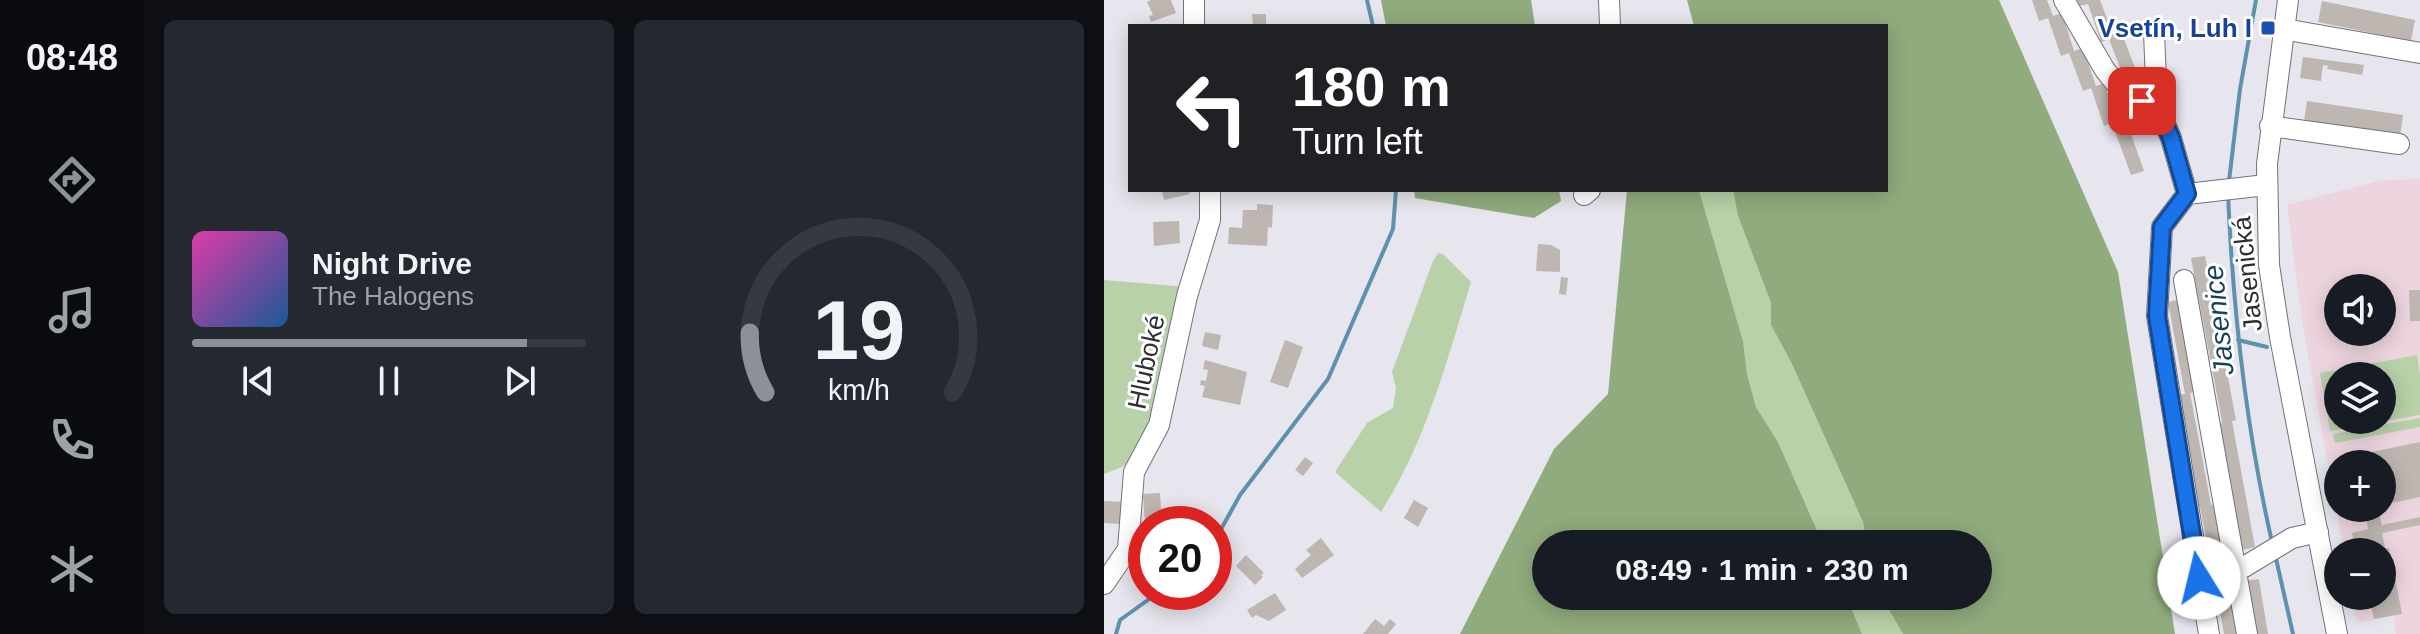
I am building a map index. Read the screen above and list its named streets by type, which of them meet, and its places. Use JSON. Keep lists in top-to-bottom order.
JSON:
{
  "streets": {
    "street": ["Jasenická", "Hluboké"]
  },
  "water": ["Jasenice"],
  "places": {
    "transit": ["Vsetín, Luh I"]
  },
  "page": {
    "tabs": "08:48",
    "turn": ["180 m", "Turn left"],
    "song": ["Night Drive", "The Halogens"],
    "map_buttons": ["+", "−"],
    "limit": "20",
    "trip": "08:49 · 1 min · 230 m",
    "gauge": ["19", "km/h"]
  }
}
